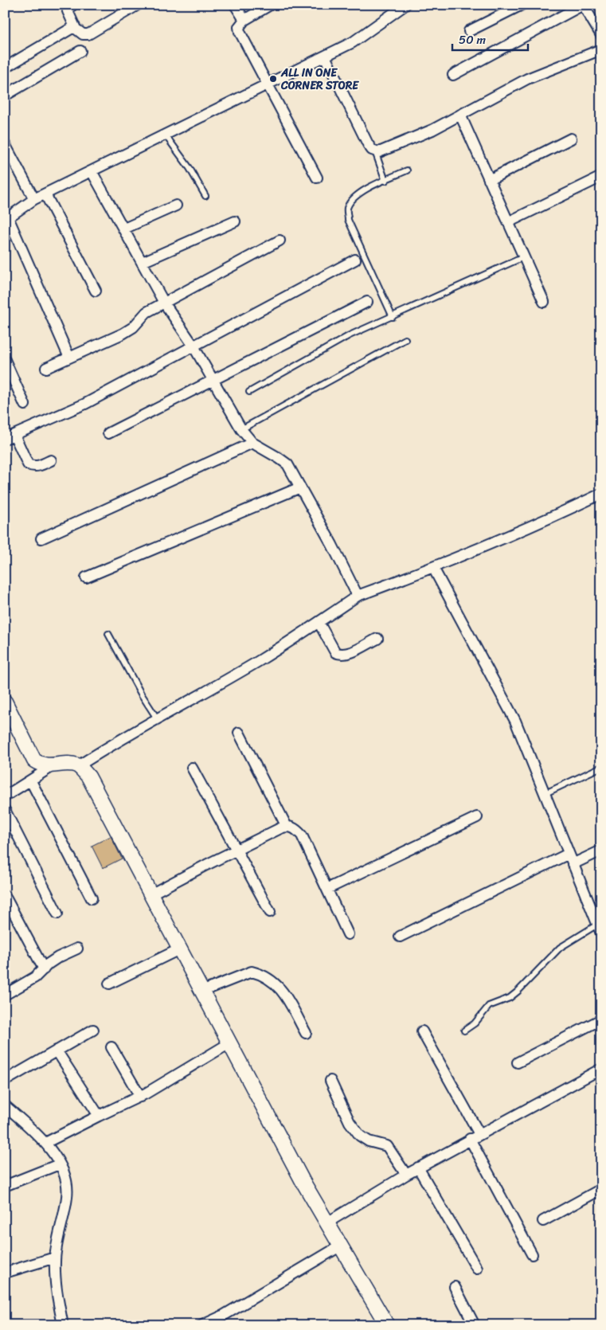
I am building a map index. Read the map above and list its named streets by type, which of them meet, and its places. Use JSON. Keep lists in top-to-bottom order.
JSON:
{
  "places": ["ALL IN ONE CORNER STORE"],
  "scale_bar": "50 m"
}
